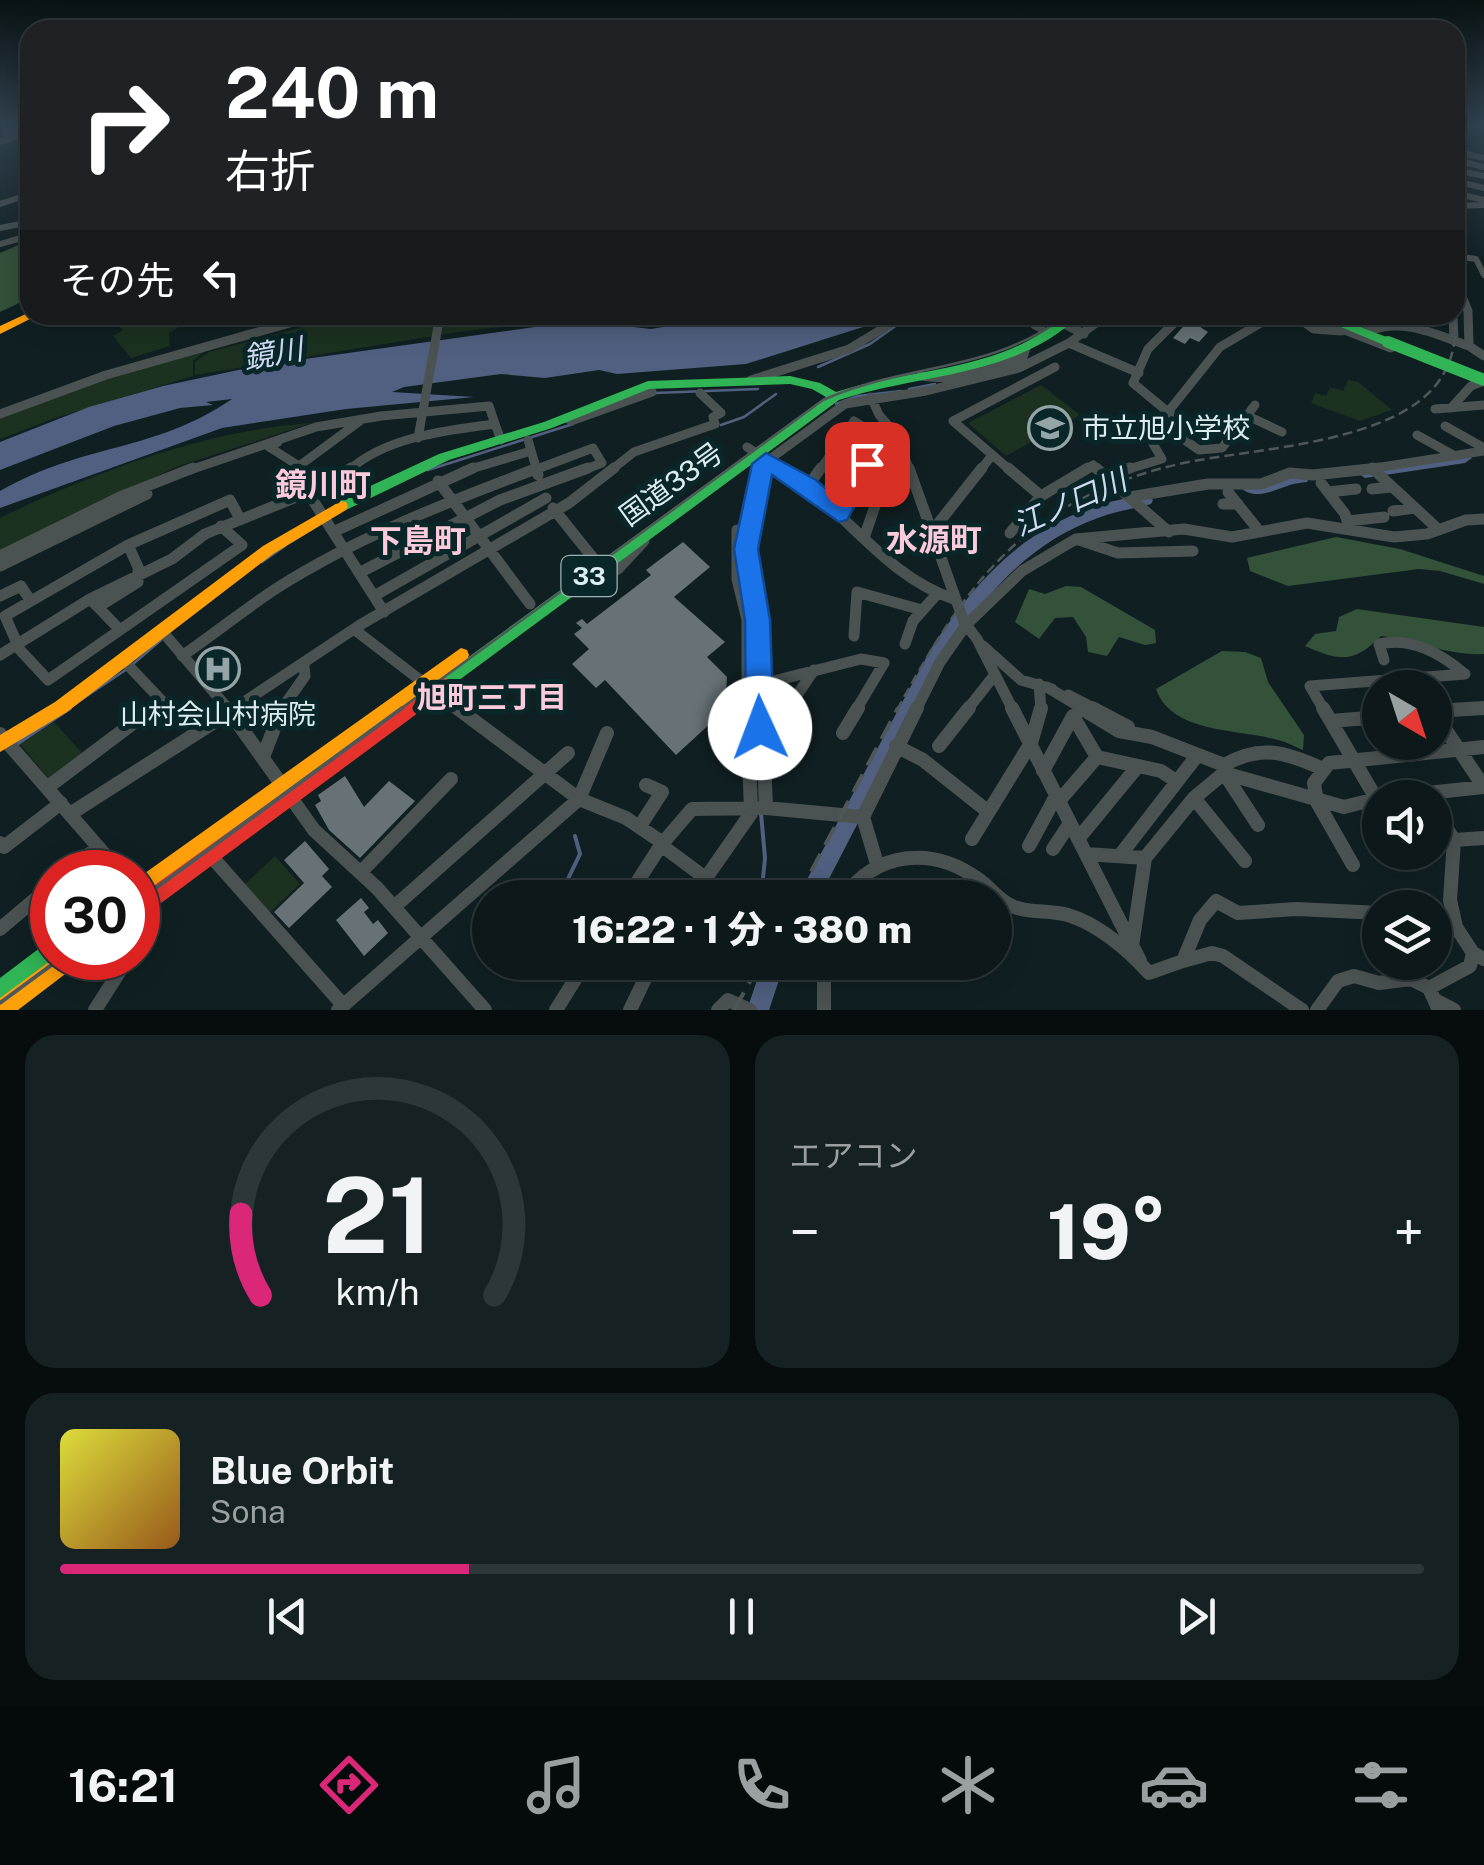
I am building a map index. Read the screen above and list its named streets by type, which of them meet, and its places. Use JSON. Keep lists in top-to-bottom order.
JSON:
{
  "streets": {
    "main road": ["国道33号", "33"]
  },
  "districts": [
    "鏡川町",
    "水源町",
    "下島町",
    "旭町三丁目"
  ],
  "water": ["鏡川", "江ノ口川"],
  "places": {
    "school or university": ["市立旭小学校"],
    "hospital": ["山村会山村病院"]
  },
  "north": "bottom right",
  "page": {
    "turn": ["240 m", "右折"],
    "then": "その先",
    "limit": "30",
    "trip": "16:22 · 1 分 · 380 m",
    "tile": "エアコン",
    "heat": ["−", "19°", "+"],
    "song": ["Blue Orbit", "Sona"],
    "tabs": "16:21",
    "gauge": ["21", "km/h"]
  }
}
